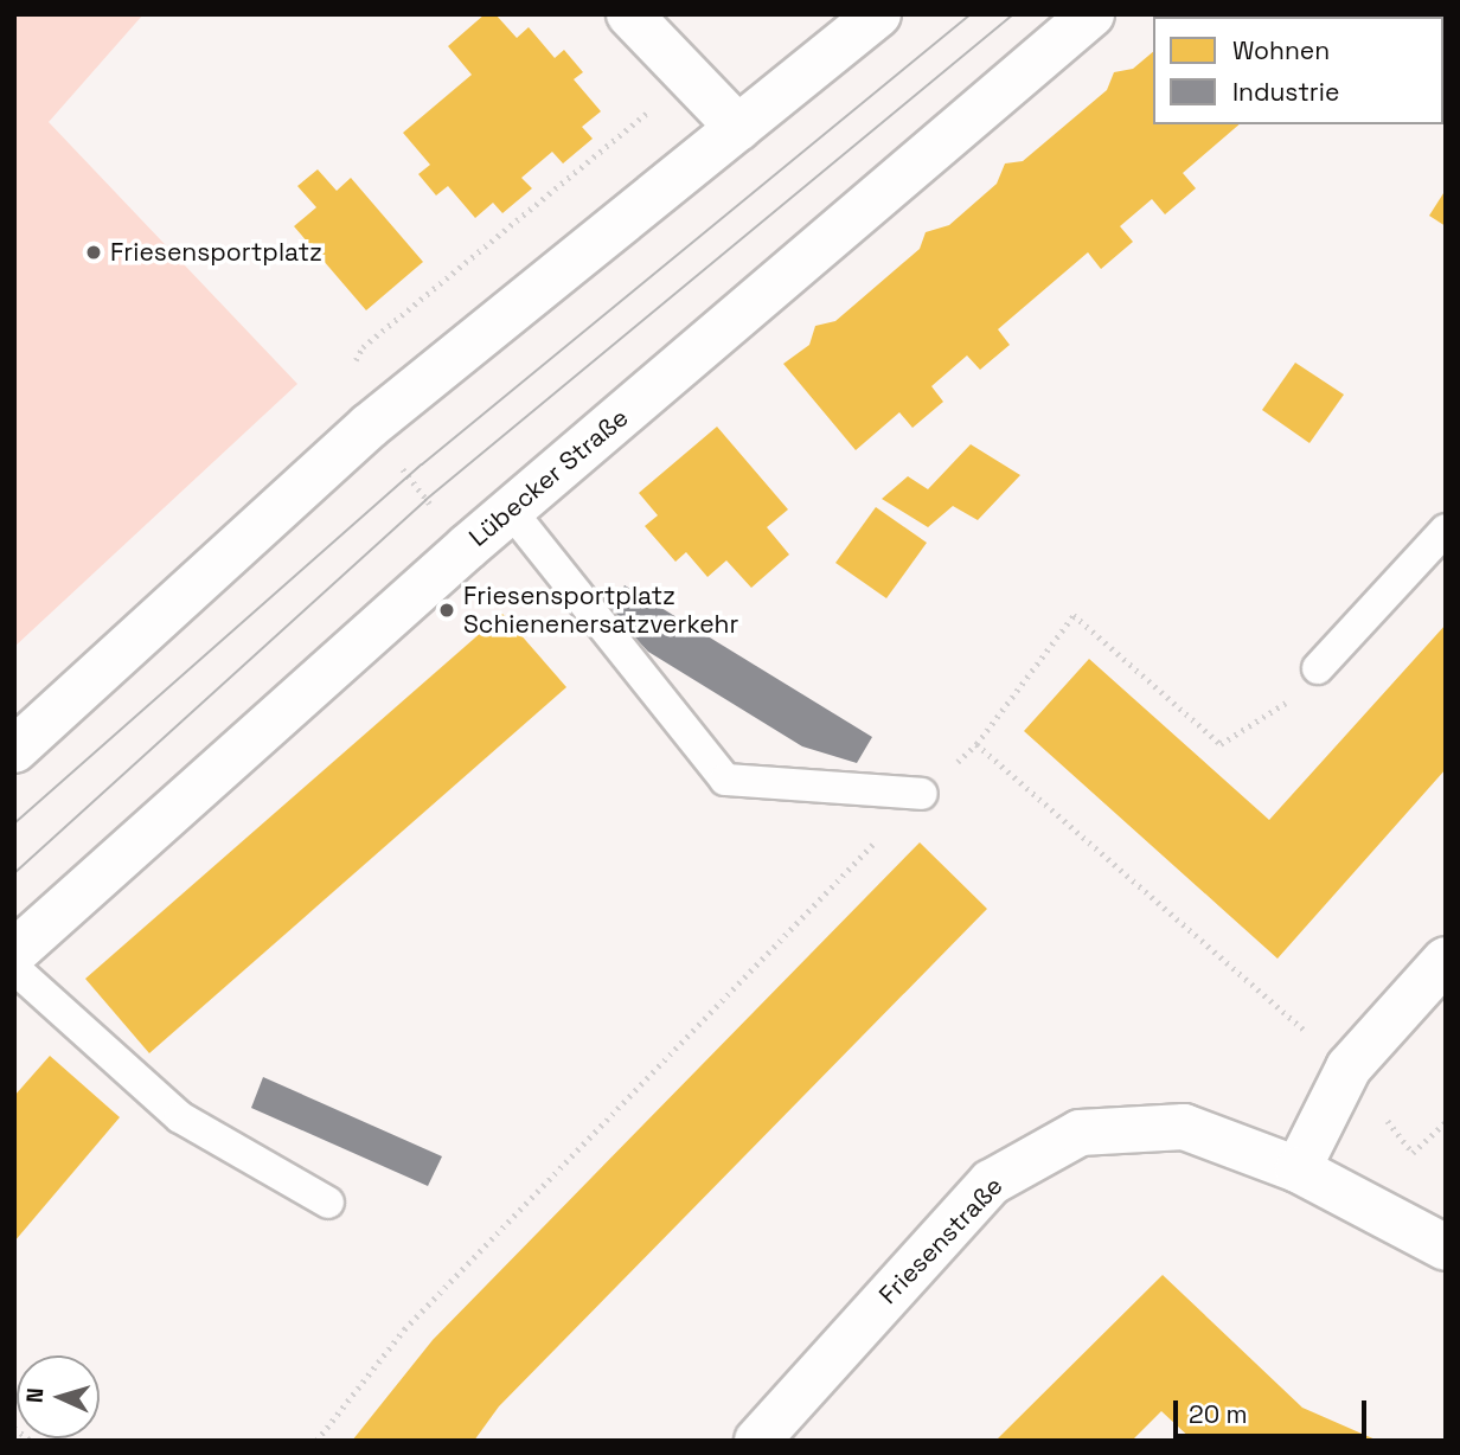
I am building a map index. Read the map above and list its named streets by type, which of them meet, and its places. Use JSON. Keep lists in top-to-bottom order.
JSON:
{
  "streets": {
    "street": ["Lübecker Straße", "Friesenstraße"]
  },
  "places": ["Friesensportplatz", "Friesensportplatz Schienenersatzverkehr"],
  "legend": ["Wohnen", "Industrie"],
  "scale_bar": "20 m",
  "north": "left"
}
